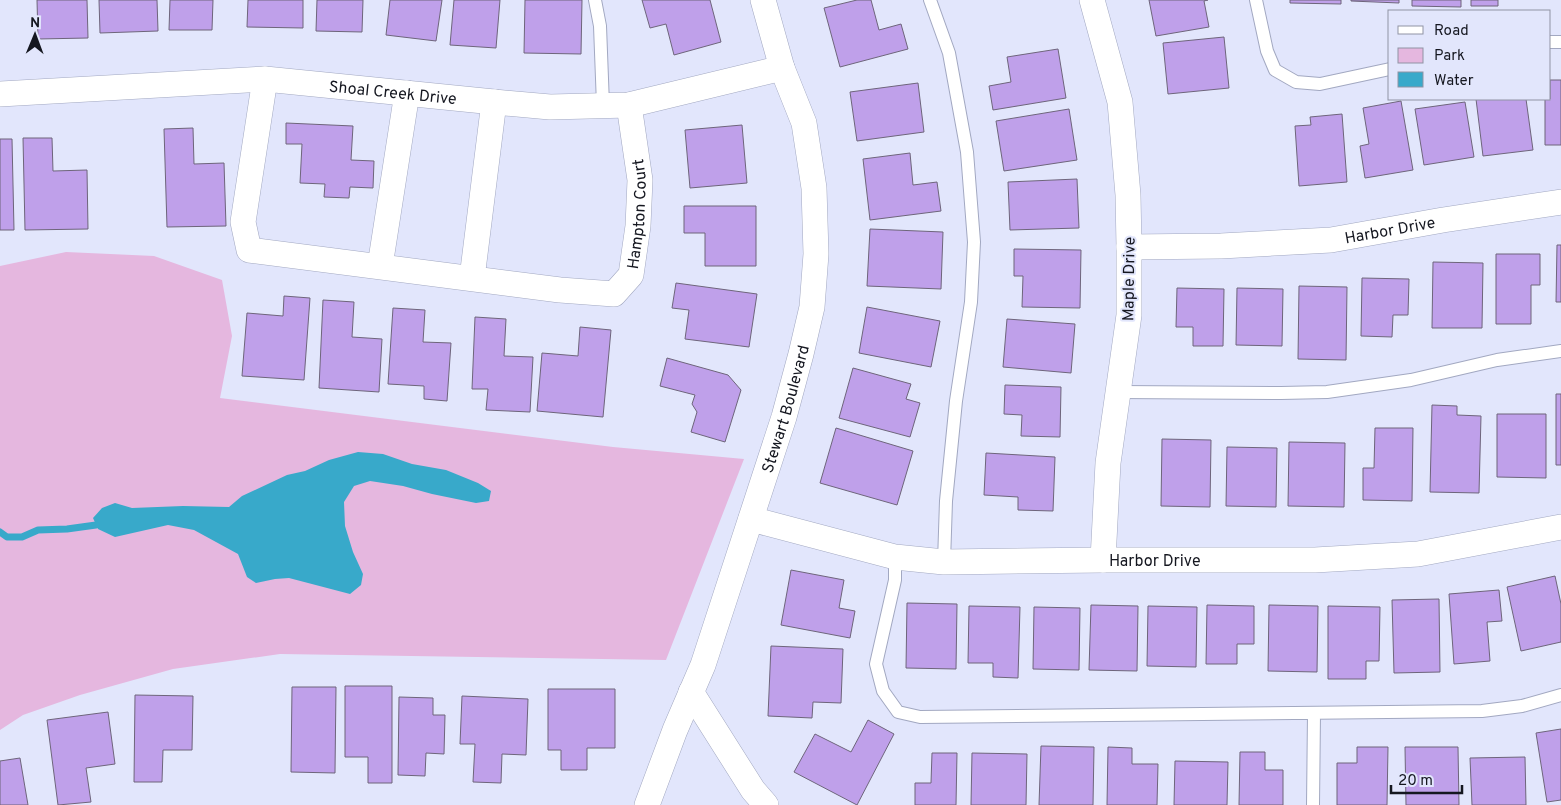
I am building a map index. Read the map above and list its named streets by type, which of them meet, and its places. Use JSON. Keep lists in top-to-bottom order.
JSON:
{
  "streets": {
    "street": [
      "Shoal Creek Drive",
      "Hampton Court",
      "Harbor Drive",
      "Maple Drive",
      "Stewart Boulevard"
    ]
  },
  "crossings": [
    ["Shoal Creek Drive", "Hampton Court"],
    ["Shoal Creek Drive", "Stewart Boulevard"],
    ["Harbor Drive", "Maple Drive"],
    ["Harbor Drive", "Stewart Boulevard"]
  ],
  "legend": ["Road", "Park", "Water"],
  "scale_bar": "20 m",
  "north": "top"
}
